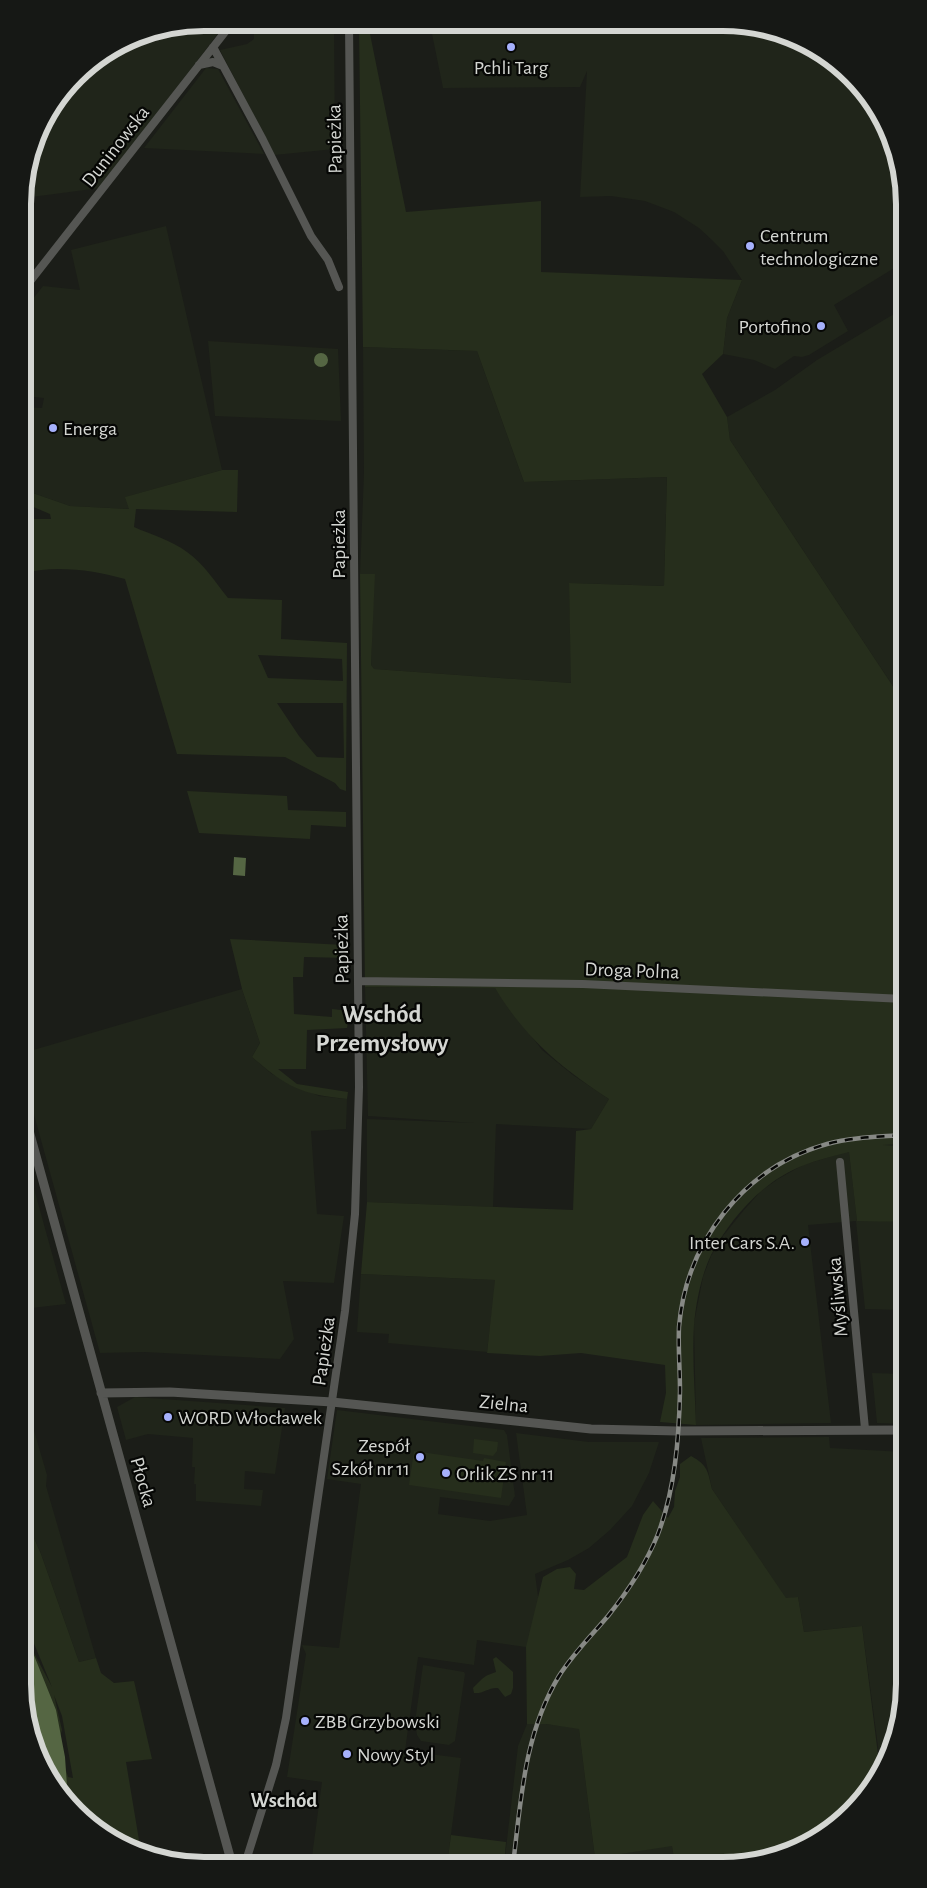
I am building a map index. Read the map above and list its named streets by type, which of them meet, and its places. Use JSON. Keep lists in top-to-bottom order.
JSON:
{
  "streets": {
    "street": [
      "Papieżka",
      "Duninowska",
      "Droga Polna",
      "Myśliwska",
      "Zielna",
      "Płocka"
    ]
  },
  "crossings": [
    ["Papieżka", "Droga Polna"],
    ["Papieżka", "Zielna"],
    ["Myśliwska", "Zielna"],
    ["Zielna", "Płocka"]
  ],
  "districts": ["Wschód Przemysłowy", "Wschód"],
  "places": [
    "Pchli Targ",
    "Centrum technologiczne",
    "Portofino",
    "Energa",
    "Inter Cars S.A.",
    "WORD Włocławek",
    "Zespół Szkół nr 11",
    "Orlik ZS nr 11",
    "ZBB Grzybowski",
    "Nowy Styl"
  ]
}
